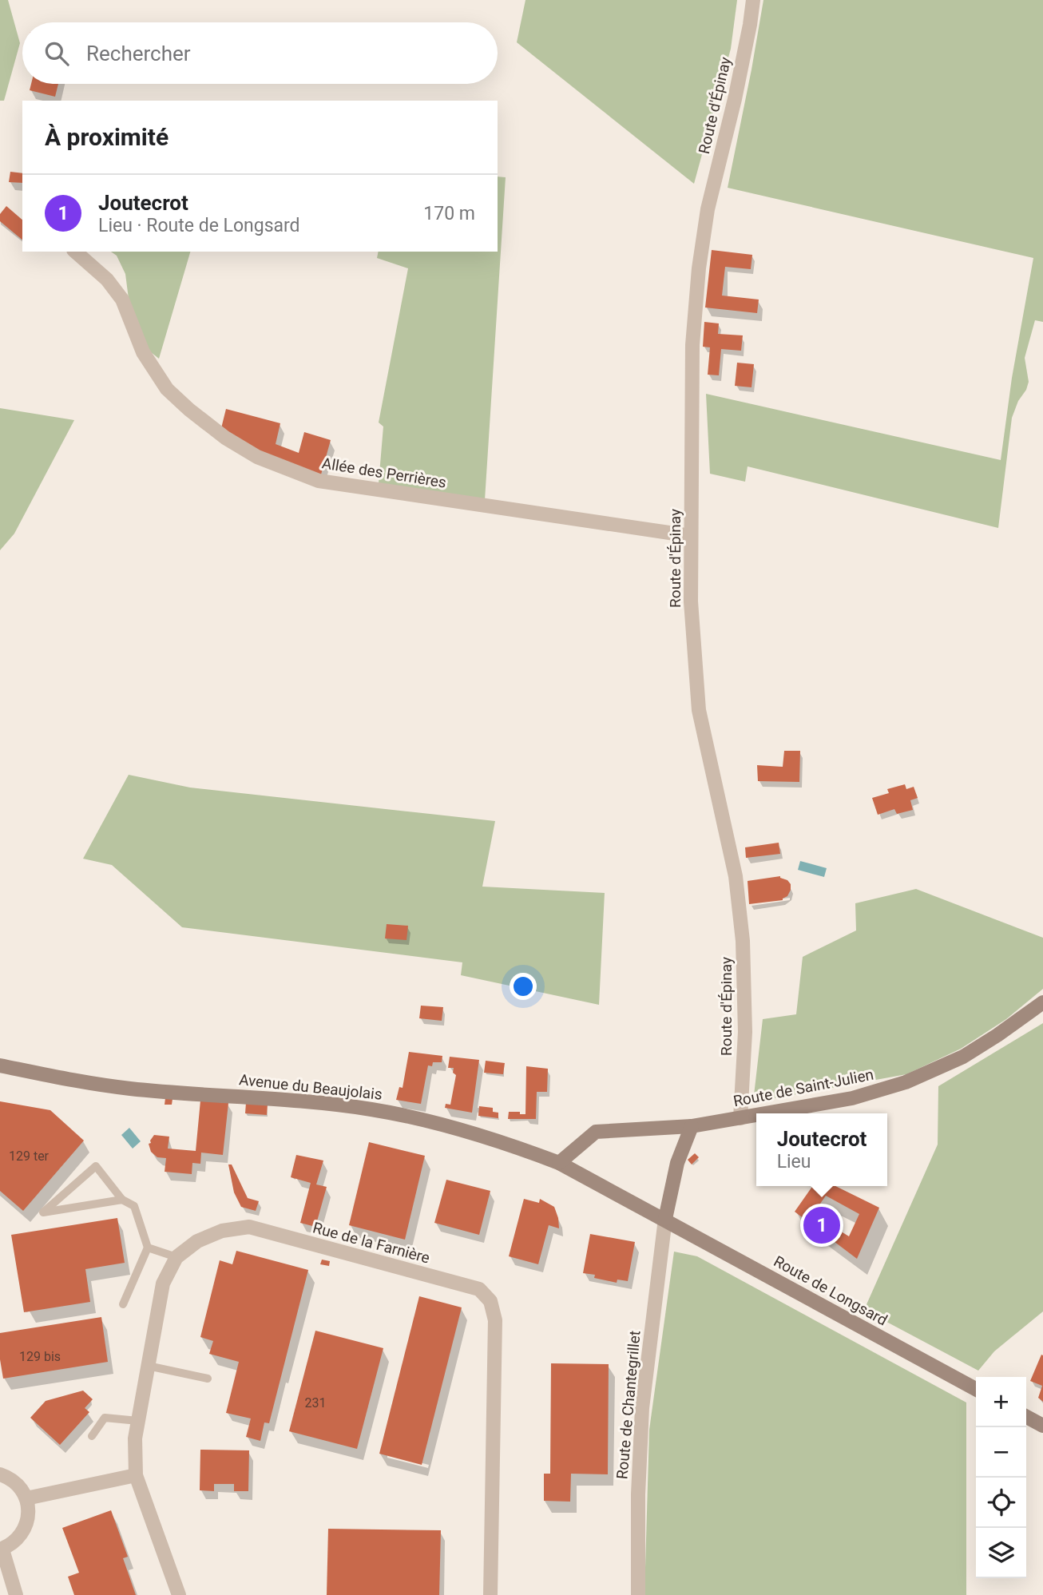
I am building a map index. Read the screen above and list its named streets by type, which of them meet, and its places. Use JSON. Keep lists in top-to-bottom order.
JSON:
{
  "streets": {
    "main road": ["Avenue du Beaujolais", "Route de Saint-Julien", "Route de Longsard"],
    "street": [
      "Route d'Épinay",
      "Allée des Perrières",
      "Rue de la Farnière",
      "Route de Chantegrillet"
    ]
  },
  "crossings": [
    ["Route d'Épinay", "Allée des Perrières"],
    ["Route d'Épinay", "Route de Saint-Julien"],
    ["Avenue du Beaujolais", "Route de Saint-Julien"],
    ["Avenue du Beaujolais", "Route de Longsard"],
    ["Avenue du Beaujolais", "Route de Chantegrillet"],
    ["Route de Longsard", "Route de Chantegrillet"]
  ],
  "house_numbers": ["129 ter", "129 bis", "231"],
  "page": {
    "search": "Rechercher",
    "heading": "À proximité",
    "list": [
      {
        "mark": "1",
        "name": "Joutecrot",
        "note": "Lieu · Route de Longsard",
        "value": "170 m"
      }
    ],
    "popup": ["Joutecrot", "Lieu"],
    "pins": "1",
    "map_buttons": ["+", "−"]
  }
}
